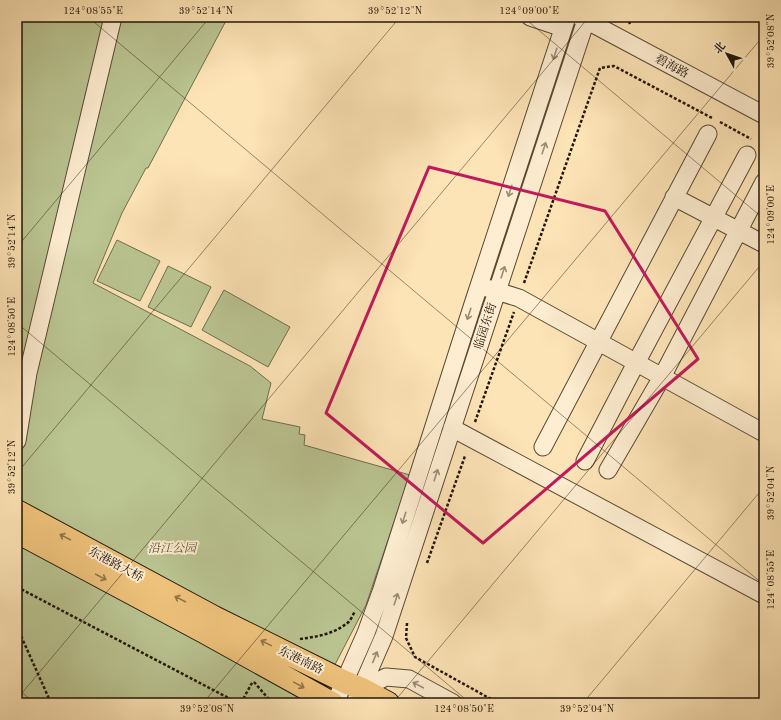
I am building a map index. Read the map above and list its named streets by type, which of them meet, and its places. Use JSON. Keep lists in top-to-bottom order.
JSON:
{
  "streets": {
    "main road": ["东港路大桥", "东港南路"],
    "street": ["碧海路", "临园东街"]
  },
  "crossings": [
    ["碧海路", "临园东街"],
    ["临园东街", "东港南路"],
    ["东港路大桥", "东港南路"]
  ],
  "parks": ["沿江公园"],
  "north": "top left",
  "coordinates": [
    "124°08'55\"E",
    "39°52'14\"N",
    "39°52'12\"N",
    "124°09'00\"E",
    "39°52'08\"N",
    "124°08'50\"E",
    "39°52'04\"N"
  ]
}
